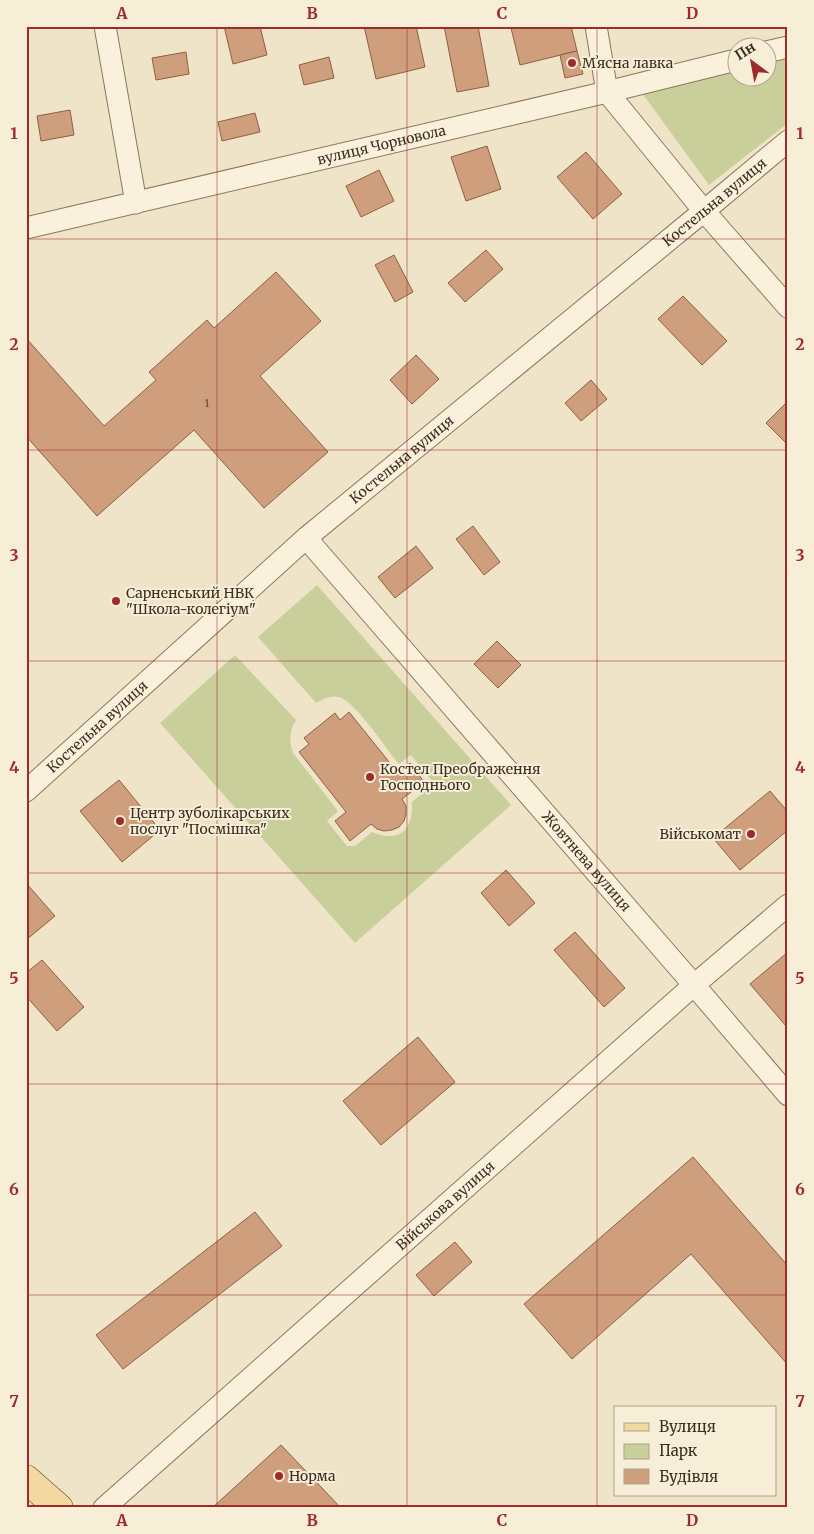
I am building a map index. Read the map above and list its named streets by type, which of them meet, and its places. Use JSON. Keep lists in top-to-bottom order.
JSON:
{
  "streets": {
    "street": [
      "вулиця Чорновола",
      "Костельна вулиця",
      "Жовтнева вулиця",
      "Військова вулиця"
    ]
  },
  "crossings": [
    ["Костельна вулиця", "Жовтнева вулиця"],
    ["Жовтнева вулиця", "Військова вулиця"]
  ],
  "places": [
    "Мʼясна лавка",
    "Сарненський НВК \"Школа-колегіум\"",
    "Костел Преображення Господнього",
    "Центр зуболікарських послуг \"Посмішка\"",
    "Військомат",
    "Норма"
  ],
  "house_numbers": ["1"],
  "legend": ["Вулиця", "Парк", "Будівля"],
  "north": "top left",
  "grid": {
    "columns": [
      "A",
      "B",
      "C",
      "D"
    ],
    "rows": [
      "1",
      "2",
      "3",
      "4",
      "5",
      "6",
      "7"
    ]
  }
}
